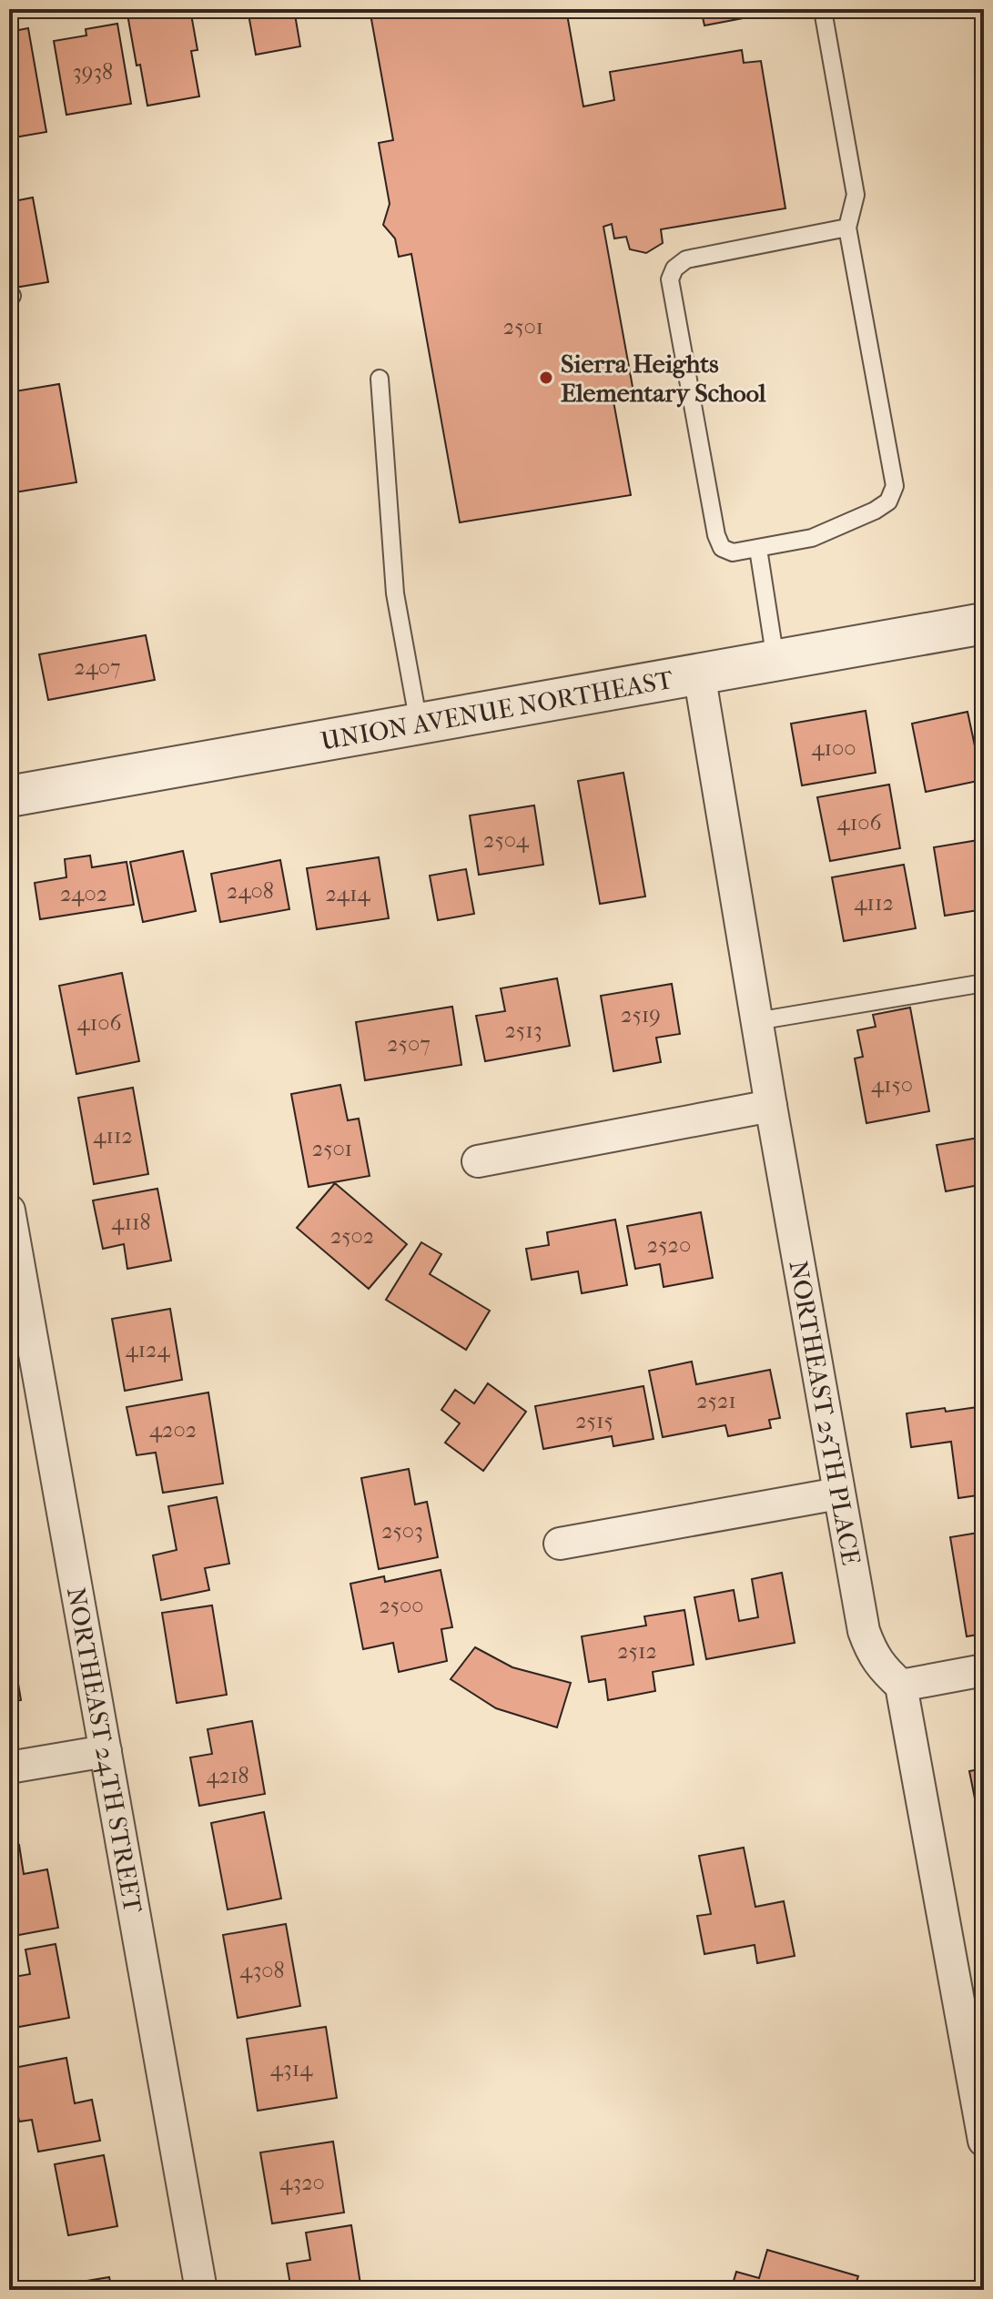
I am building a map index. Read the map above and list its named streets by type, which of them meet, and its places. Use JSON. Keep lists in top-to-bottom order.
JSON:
{
  "streets": {
    "street": ["UNION AVENUE NORTHEAST", "NORTHEAST 25TH PLACE", "NORTHEAST 24TH STREET"]
  },
  "crossings": [
    ["UNION AVENUE NORTHEAST", "NORTHEAST 25TH PLACE"]
  ],
  "places": ["Sierra Heights Elementary School"],
  "house_numbers": [
    "3938",
    "2501",
    "2407",
    "4100",
    "4106",
    "2504",
    "2408",
    "2402",
    "2414",
    "4112",
    "2519",
    "4106",
    "2513",
    "2507",
    "4150",
    "4112",
    "2501",
    "4118",
    "2502",
    "2520",
    "4124",
    "2521",
    "2515",
    "4202",
    "2503",
    "2500",
    "2512",
    "4218",
    "4308",
    "4314",
    "4320"
  ]
}
